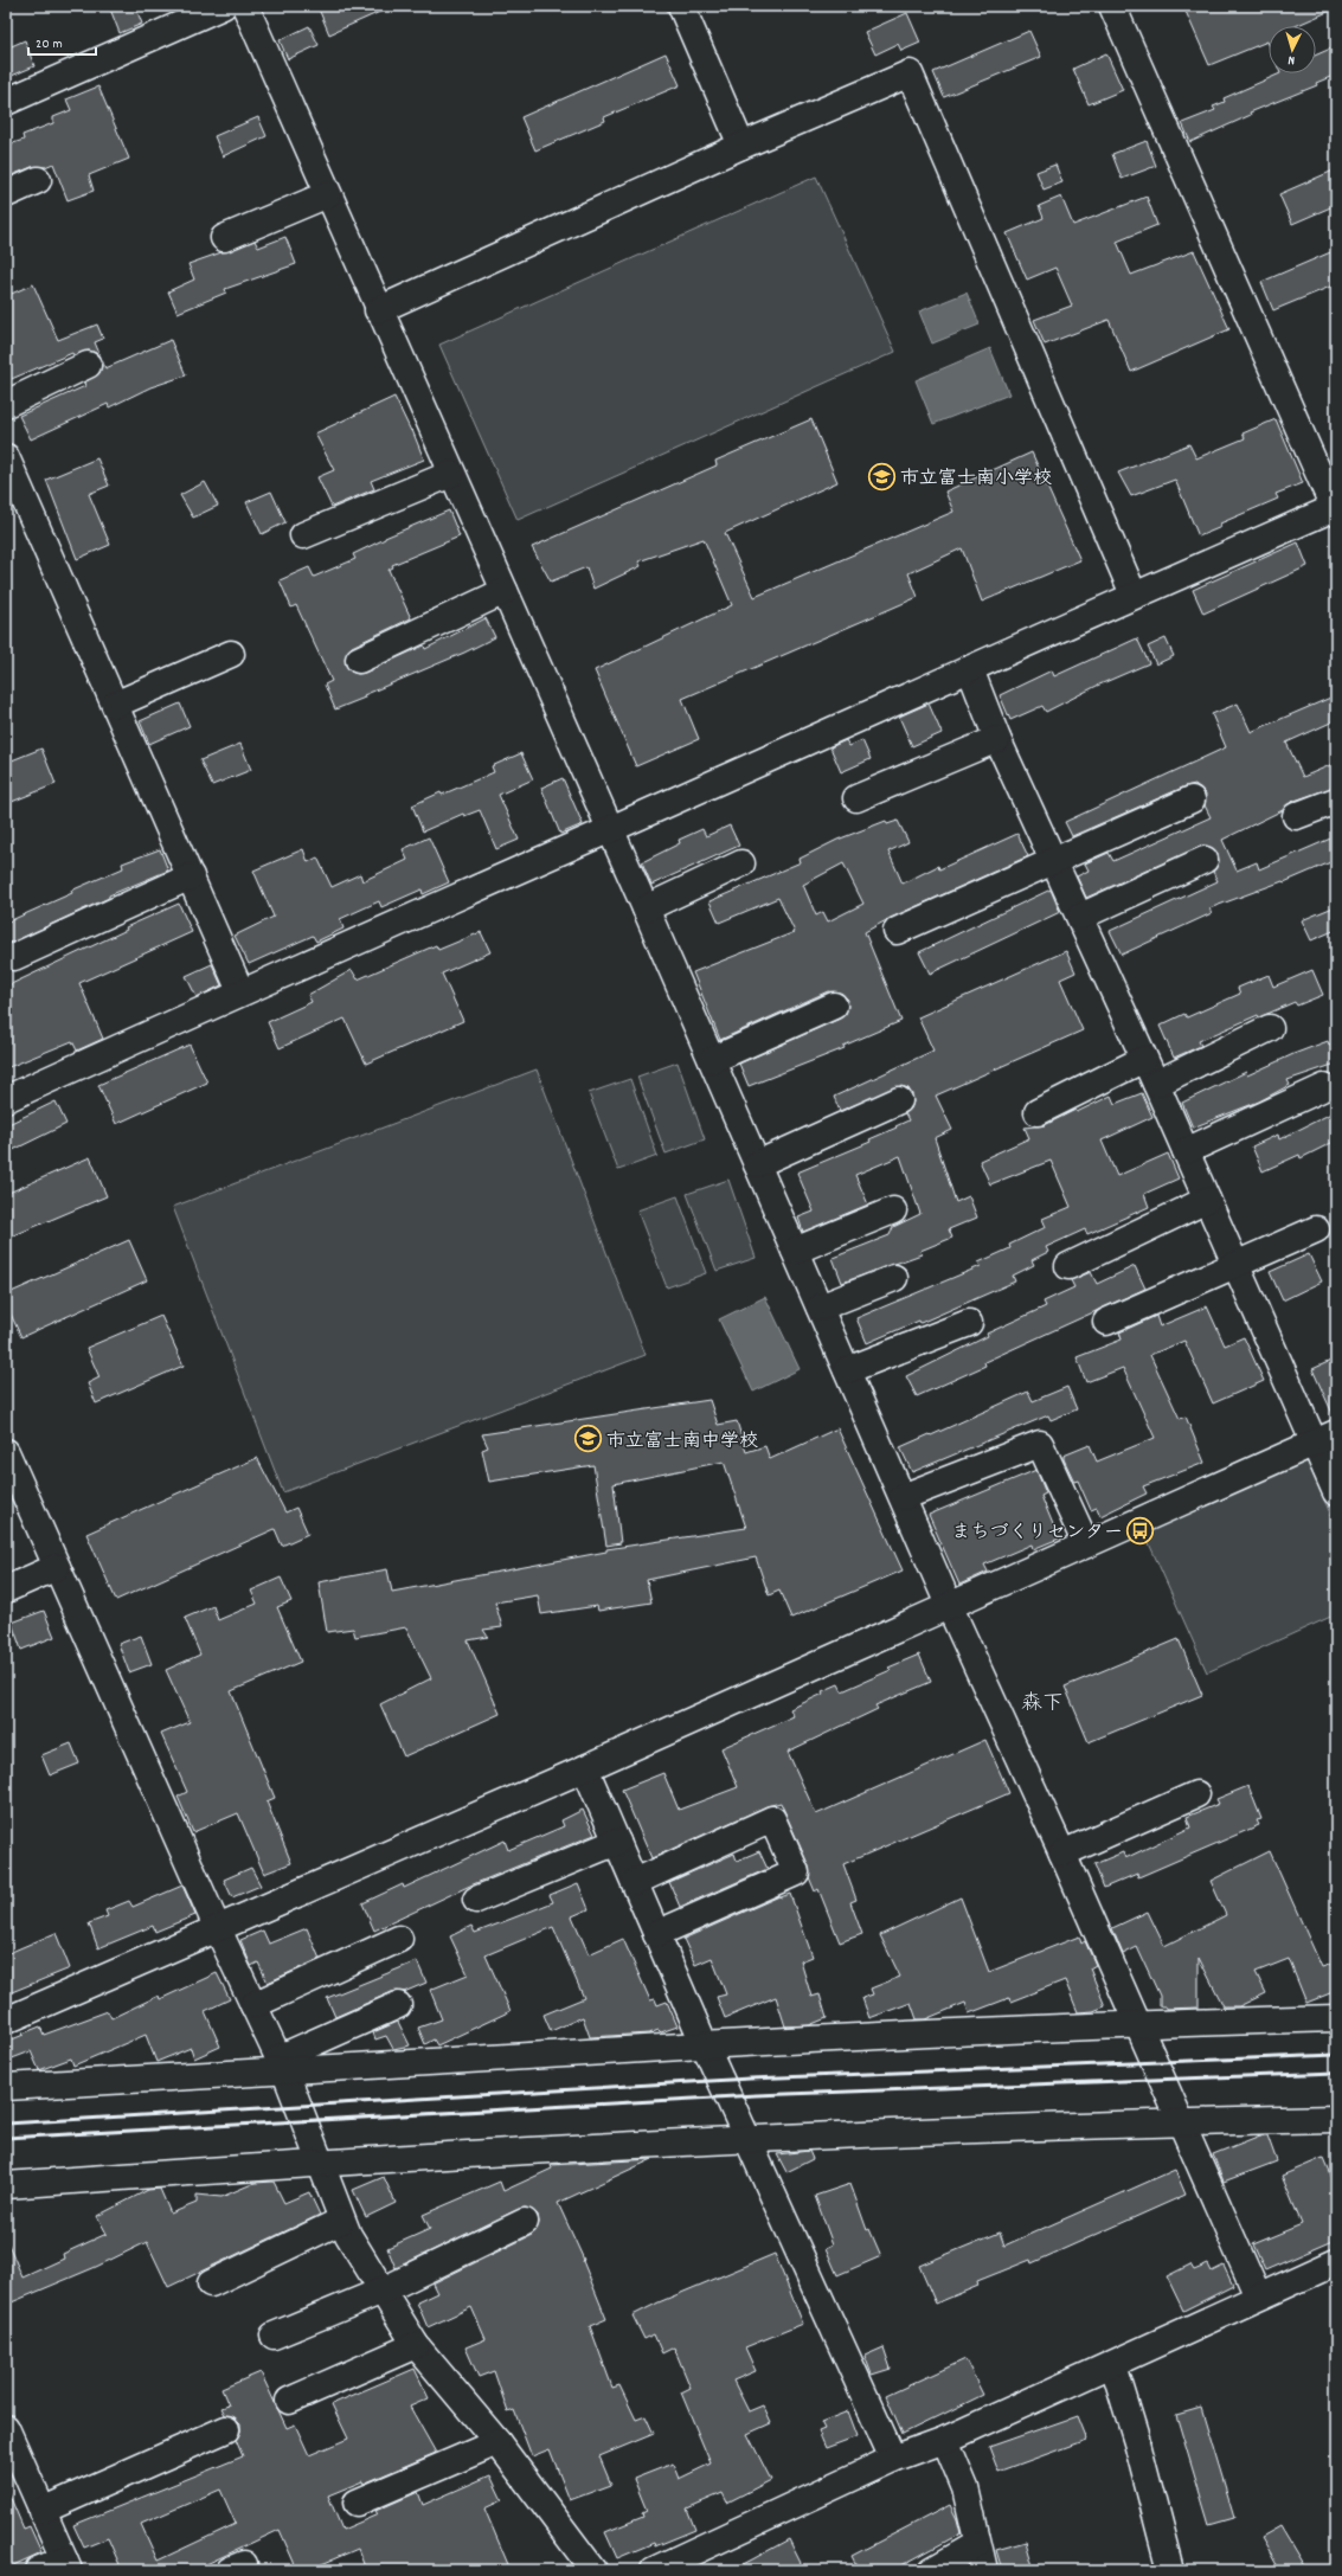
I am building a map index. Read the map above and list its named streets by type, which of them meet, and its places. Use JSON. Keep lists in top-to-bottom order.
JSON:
{
  "districts": ["森下"],
  "places": {
    "school or university": ["市立富士南小学校", "市立富士南中学校"],
    "bus stop": ["まちづくりセンター"]
  },
  "scale_bar": "20 m",
  "north": "bottom"
}
